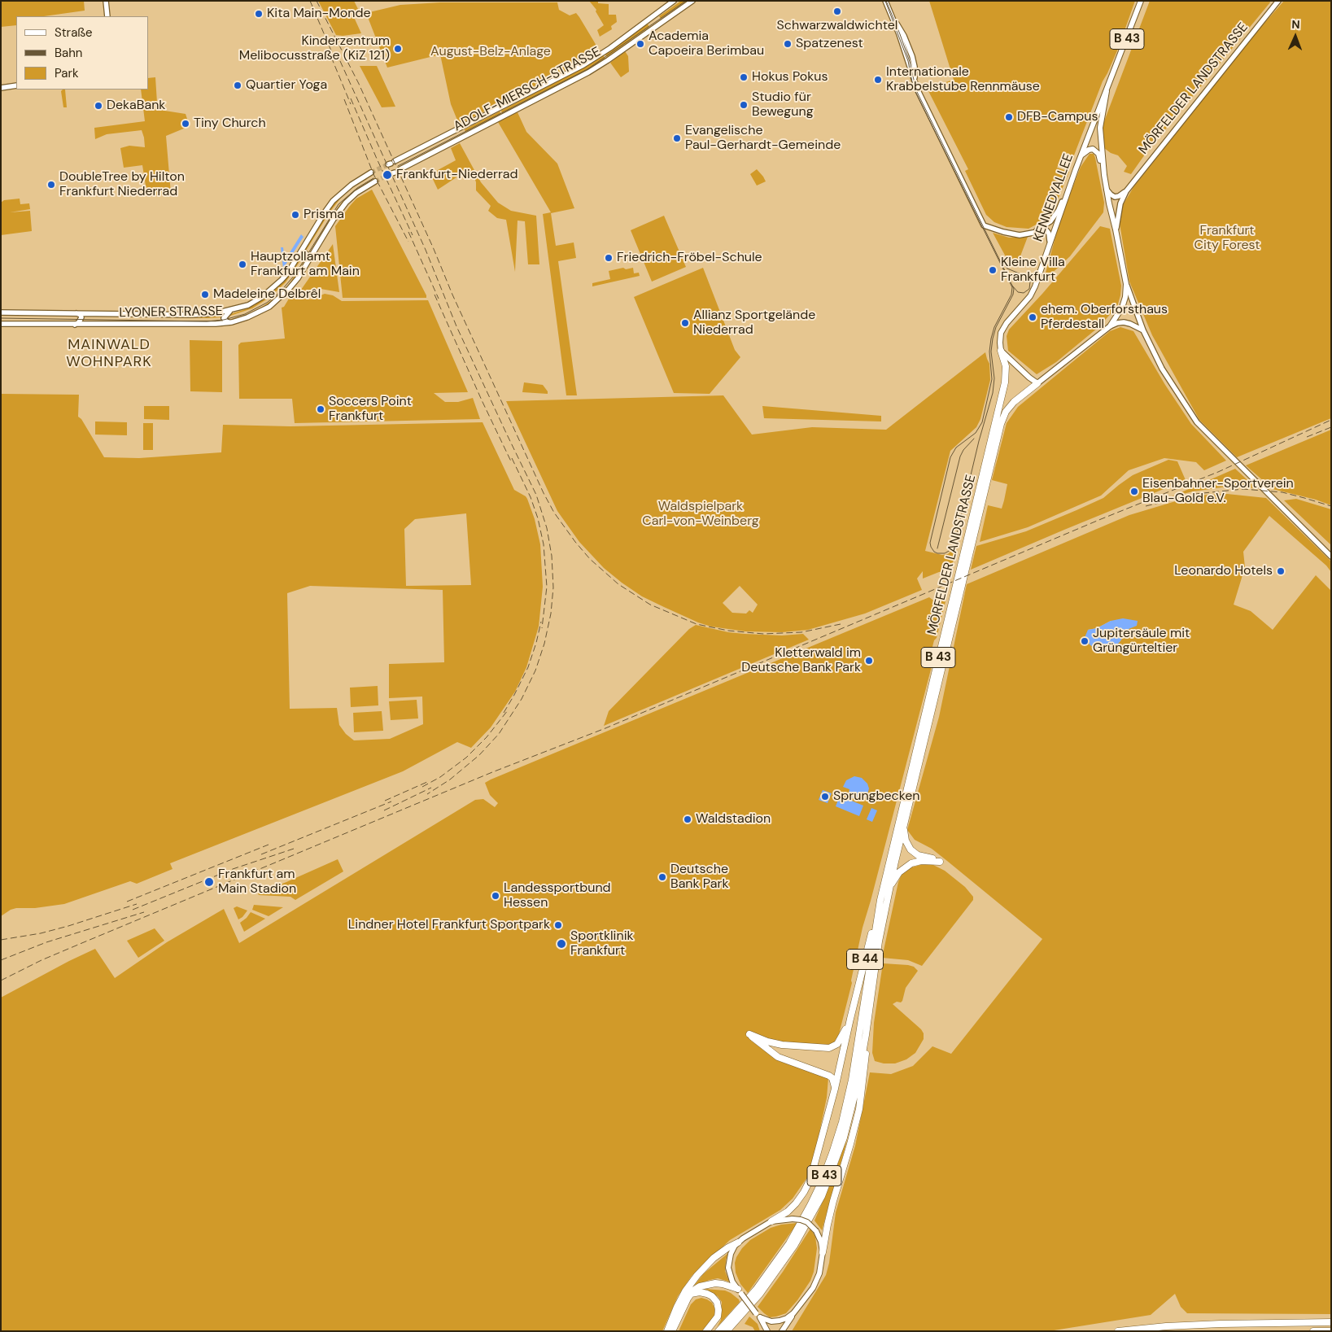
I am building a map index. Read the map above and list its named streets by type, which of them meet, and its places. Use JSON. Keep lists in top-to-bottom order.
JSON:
{
  "streets": {
    "highway": ["B 43", "MÖRFELDER LANDSTRASSE", "B 44"],
    "main road": ["ADOLF-MIERSCH-STRASSE", "KENNEDYALLEE", "LYONER STRASSE"]
  },
  "crossings": [
    ["B 43", "MÖRFELDER LANDSTRASSE"],
    ["B 43", "KENNEDYALLEE"],
    ["MÖRFELDER LANDSTRASSE", "KENNEDYALLEE"],
    ["MÖRFELDER LANDSTRASSE", "B 44"]
  ],
  "districts": ["MAINWALD WOHNPARK"],
  "parks": ["August-Belz-Anlage", "Frankfurt City Forest", "Waldspielpark Carl-von-Weinberg"],
  "places": [
    "Schwarzwaldwichtel",
    "Kita Main-Monde",
    "Academia Capoeira Berimbau",
    "Spatzenest",
    "Kinderzentrum Melibocusstraße (KiZ 121)",
    "Hokus Pokus",
    "Internationale Krabbelstube Rennmäuse",
    "Quartier Yoga",
    "Studio für Bewegung",
    "DekaBank",
    "DFB-Campus",
    "Tiny Church",
    "Evangelische Paul-Gerhardt-Gemeinde",
    "Frankfurt-Niederrad",
    "DoubleTree by Hilton Frankfurt Niederrad",
    "Prisma",
    "Friedrich-Fröbel-Schule",
    "Hauptzollamt Frankfurt am Main",
    "Kleine Villa Frankfurt",
    "Madeleine Delbrêl",
    "ehem. Oberforsthaus Pferdestall",
    "Allianz Sportgelände Niederrad",
    "Soccers Point Frankfurt",
    "Eisenbahner-Sportverein Blau-Gold e.V.",
    "Leonardo Hotels",
    "Jupitersäule mit Grüngürteltier",
    "Kletterwald im Deutsche Bank Park",
    "Sprungbecken",
    "Waldstadion",
    "Deutsche Bank Park",
    "Frankfurt am Main Stadion",
    "Landessportbund Hessen",
    "Lindner Hotel Frankfurt Sportpark",
    "Sportklinik Frankfurt"
  ],
  "legend": ["Straße", "Bahn", "Park"],
  "north": "top"
}
